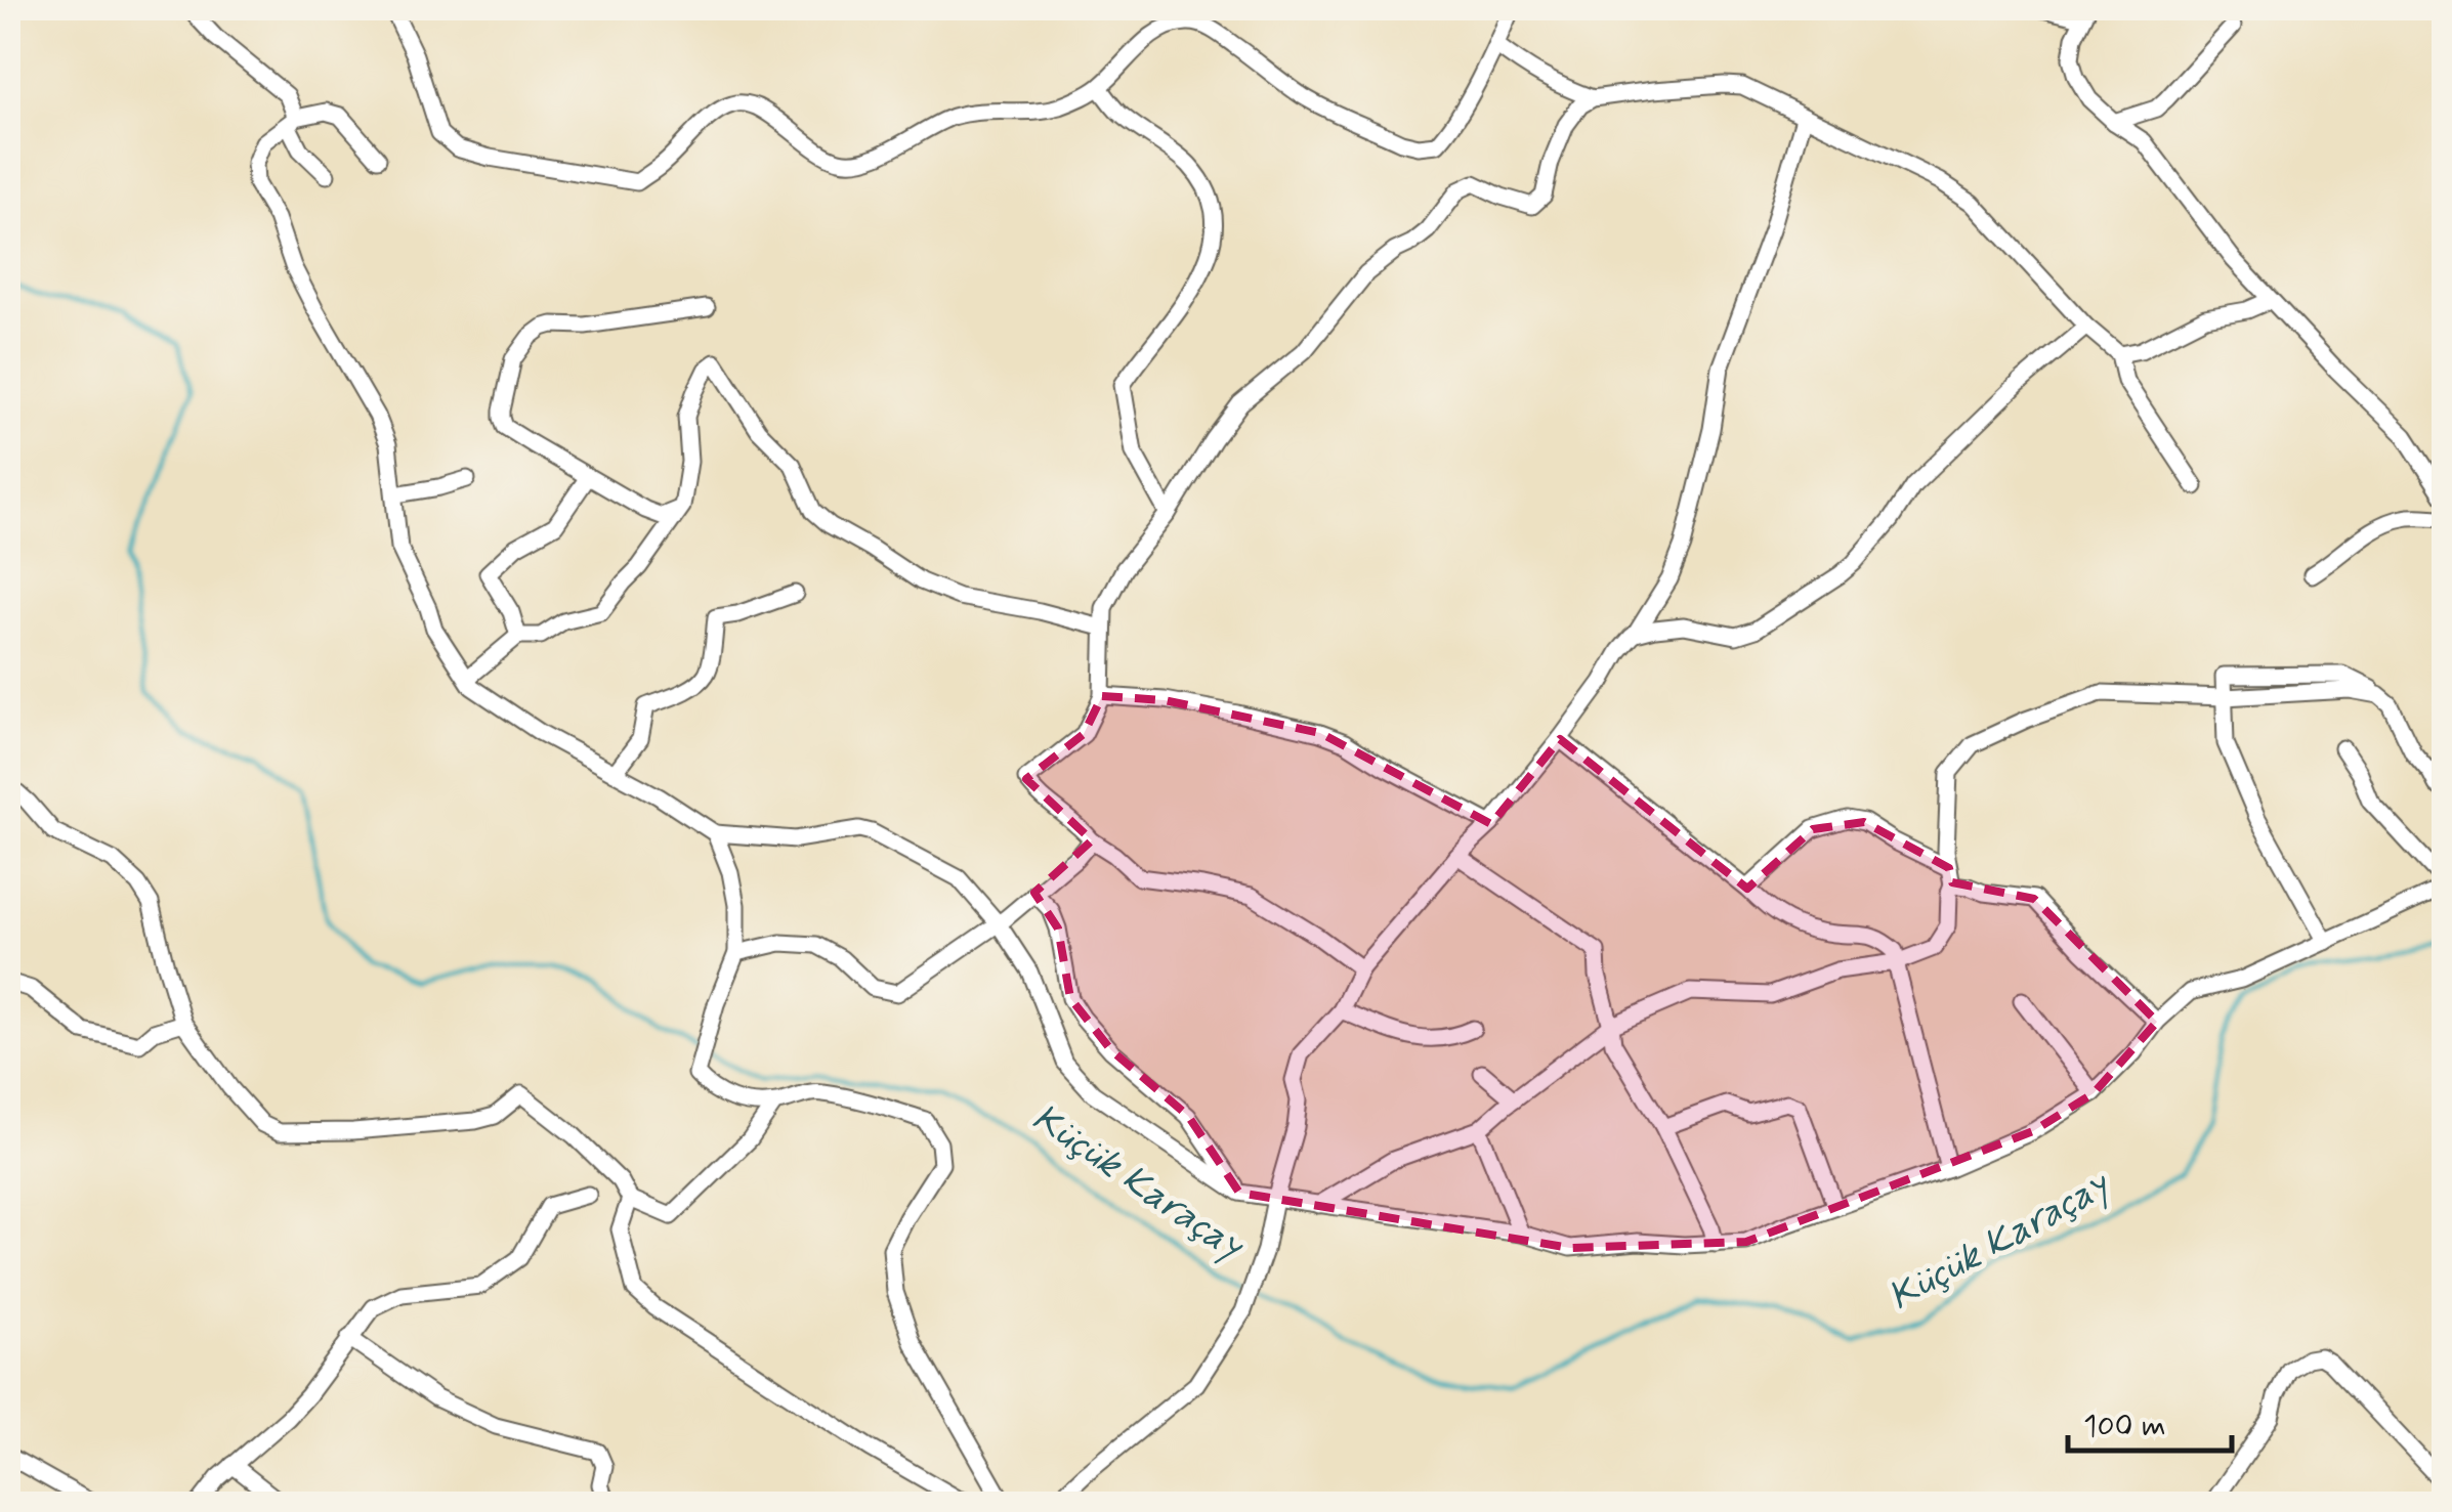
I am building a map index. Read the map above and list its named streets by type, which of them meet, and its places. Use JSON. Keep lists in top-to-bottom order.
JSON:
{
  "water": ["Küçük Karaçay"],
  "scale_bar": "100 m"
}
